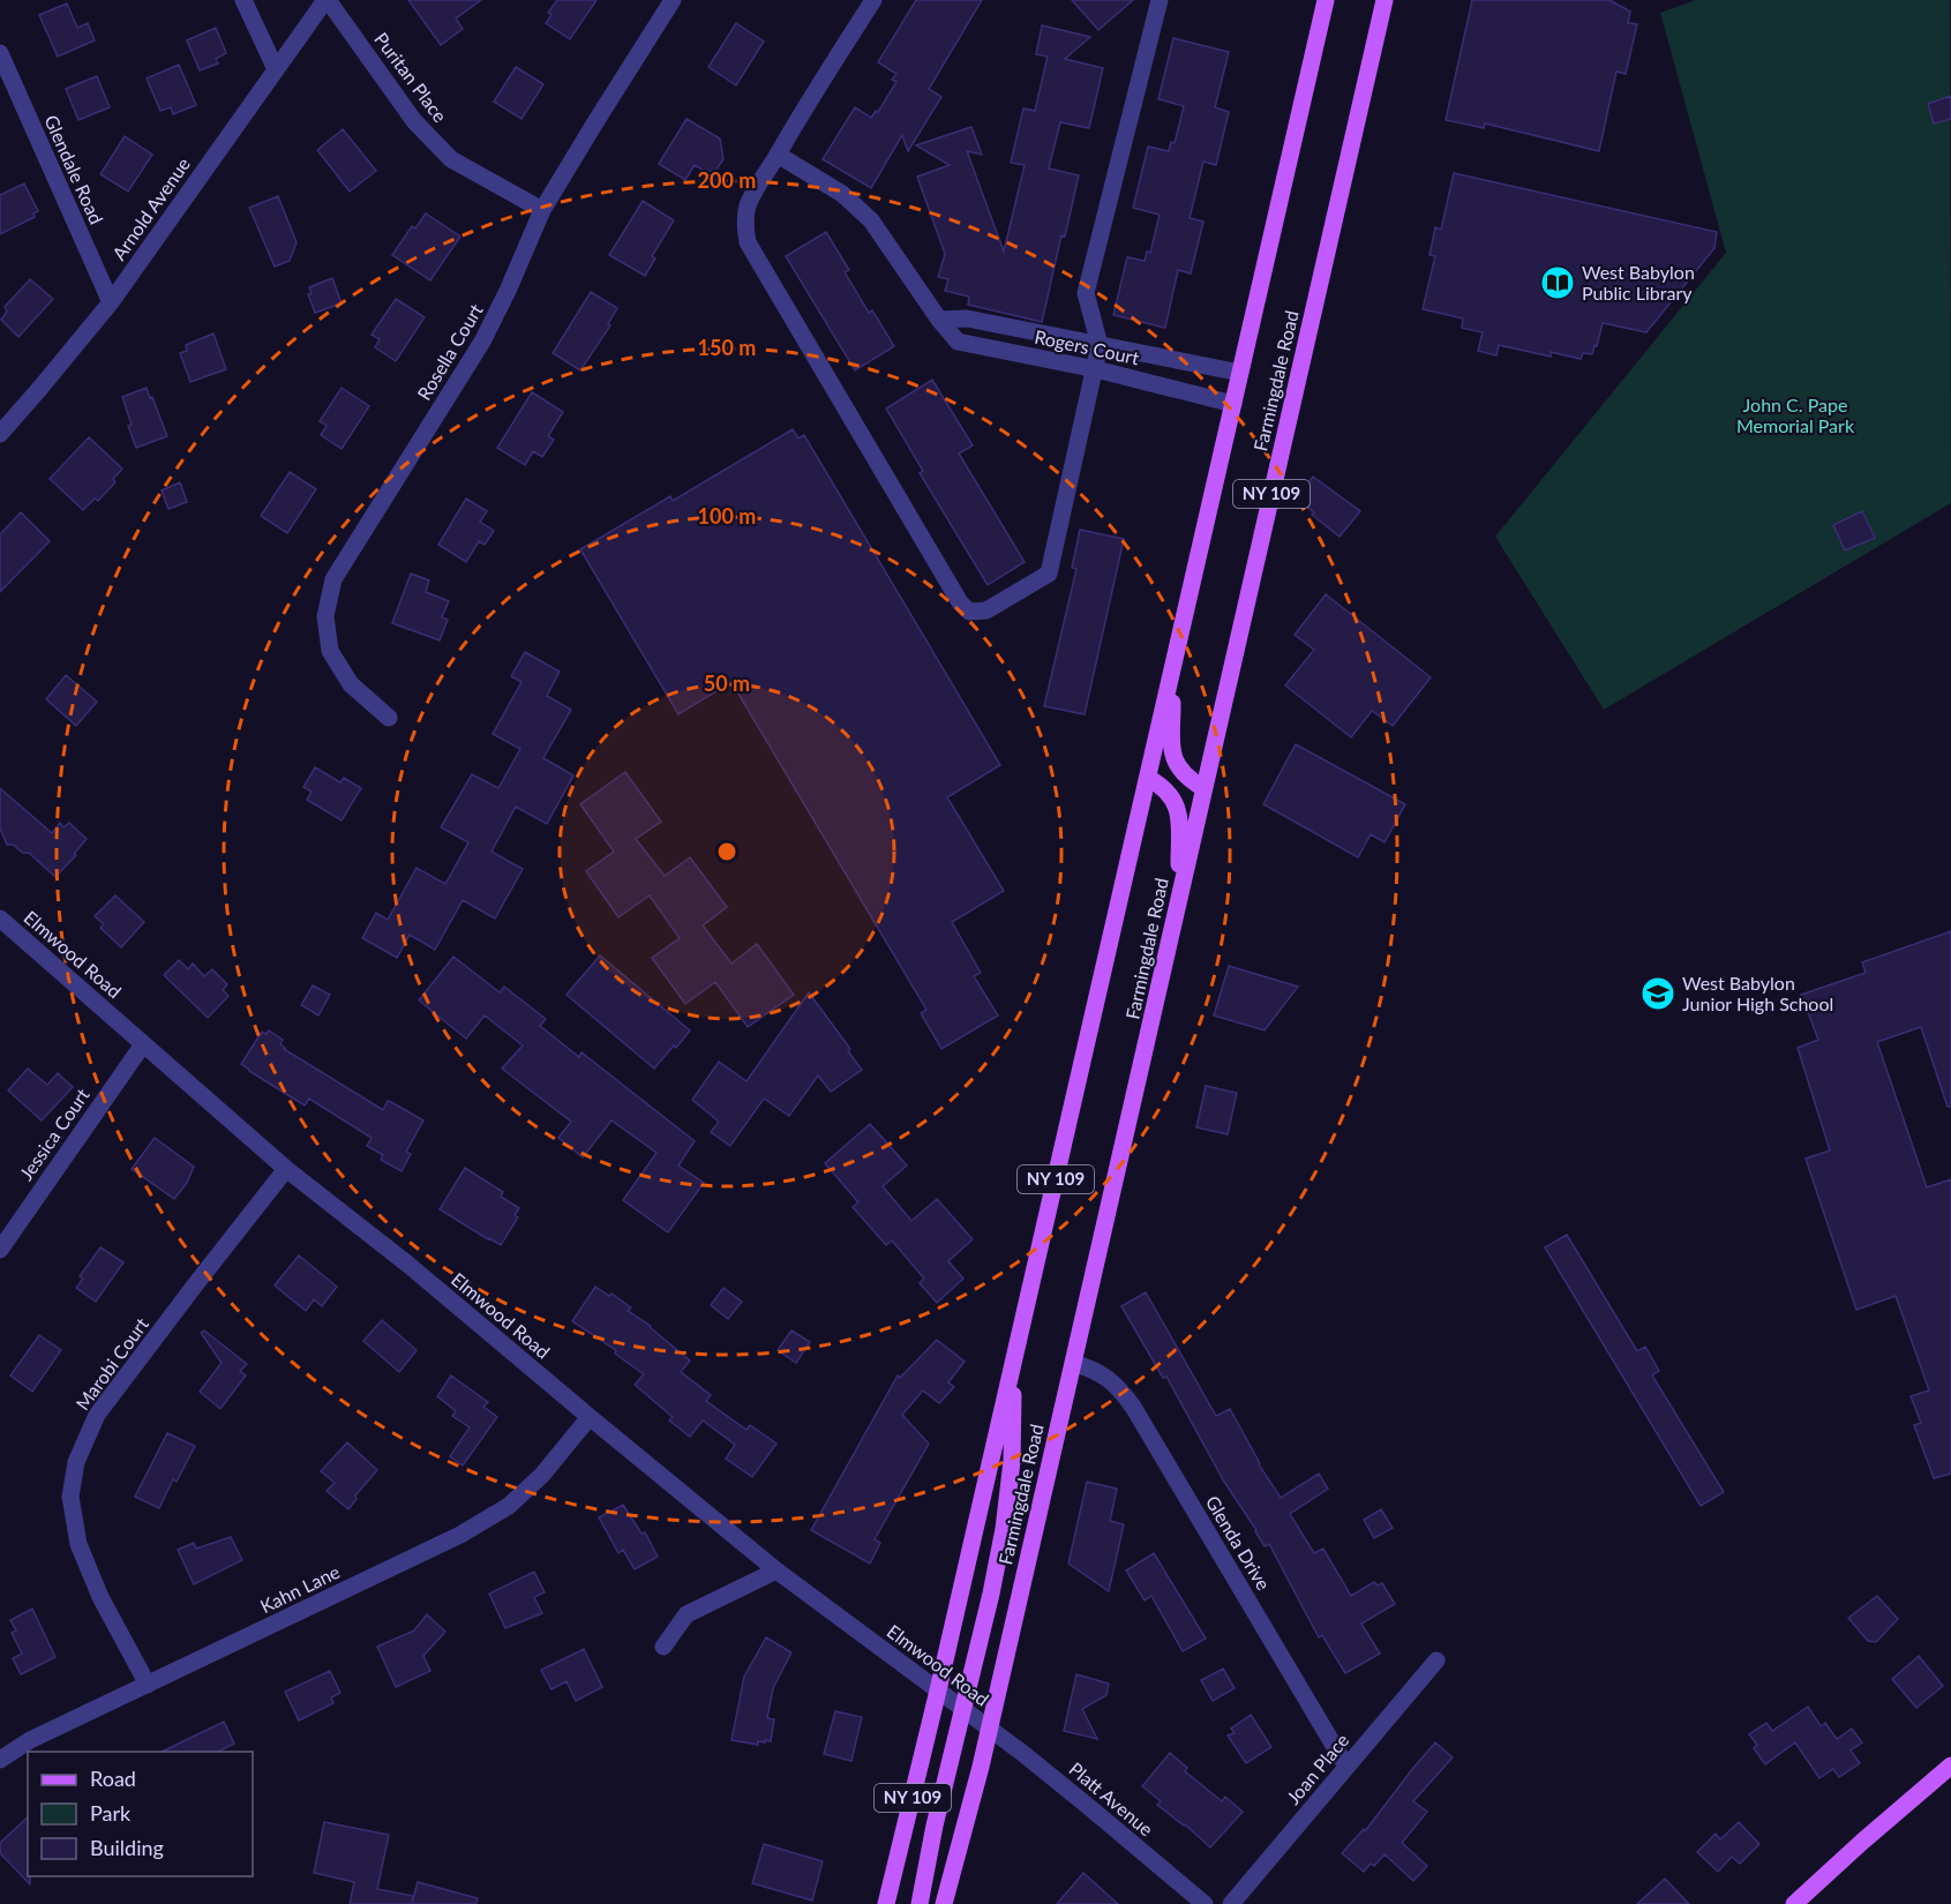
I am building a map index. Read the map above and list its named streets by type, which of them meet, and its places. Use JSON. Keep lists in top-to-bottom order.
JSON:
{
  "streets": {
    "main road": ["Farmingdale Road", "NY 109"],
    "street": [
      "Puritan Place",
      "Glendale Road",
      "Arnold Avenue",
      "Rogers Court",
      "Rosella Court",
      "Elmwood Road",
      "Jessica Court",
      "Marobi Court",
      "Glenda Drive",
      "Kahn Lane",
      "Joan Place",
      "Platt Avenue"
    ]
  },
  "crossings": [
    ["Puritan Place", "Arnold Avenue"],
    ["Puritan Place", "Rosella Court"],
    ["Glendale Road", "Arnold Avenue"],
    ["Rogers Court", "Farmingdale Road"],
    ["Farmingdale Road", "Elmwood Road"],
    ["Farmingdale Road", "Glenda Drive"],
    ["Farmingdale Road", "Platt Avenue"],
    ["Elmwood Road", "Jessica Court"],
    ["Elmwood Road", "Marobi Court"],
    ["Elmwood Road", "Kahn Lane"],
    ["Elmwood Road", "Platt Avenue"],
    ["Marobi Court", "Kahn Lane"],
    ["Glenda Drive", "Joan Place"]
  ],
  "parks": ["John C. Pape Memorial Park"],
  "places": {
    "library": ["West Babylon Public Library"],
    "school or university": ["West Babylon Junior High School"]
  },
  "legend": ["Road", "Park", "Building"],
  "rings": [
    "200 m",
    "150 m",
    "100 m",
    "50 m"
  ]
}
